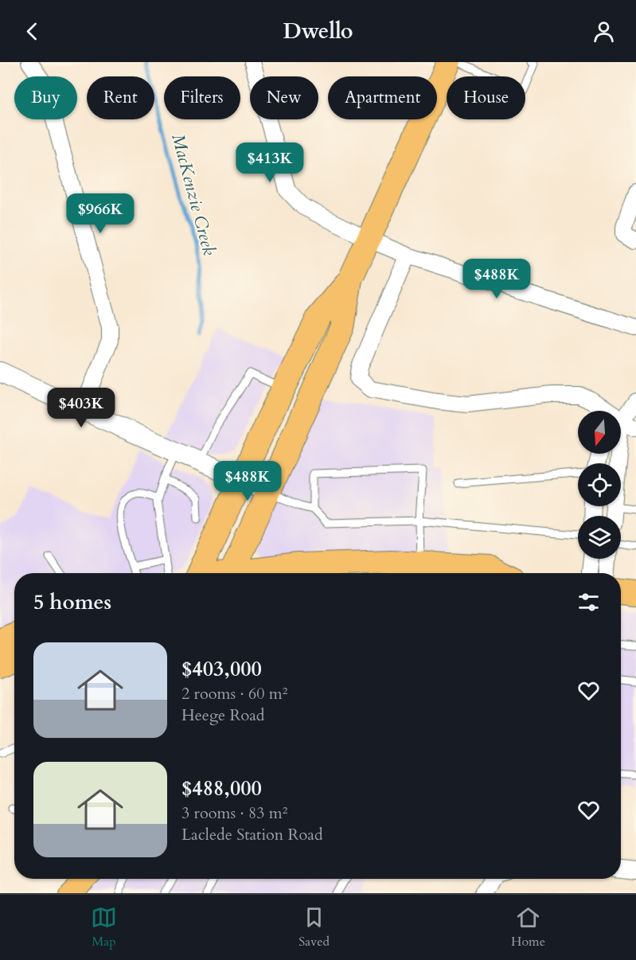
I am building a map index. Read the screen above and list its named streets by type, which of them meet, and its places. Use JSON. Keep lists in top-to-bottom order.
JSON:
{
  "water": ["MacKenzie Creek"],
  "north": "bottom",
  "page": {
    "header": "Dwello",
    "chip": [
      "Buy",
      "Rent",
      "Filters",
      "New",
      "Apartment",
      "House"
    ],
    "price": [
      "$413K",
      "$966K",
      "$488K",
      "$403K",
      "$488K"
    ],
    "heading": "5 homes",
    "list": [
      {
        "name": "$403,000",
        "note": "2 rooms · 60 m² · Heege Road"
      },
      {
        "name": "$488,000",
        "note": "3 rooms · 83 m² · Laclede Station Road"
      }
    ],
    "tabs": ["Map", "Saved", "Home"]
  }
}
